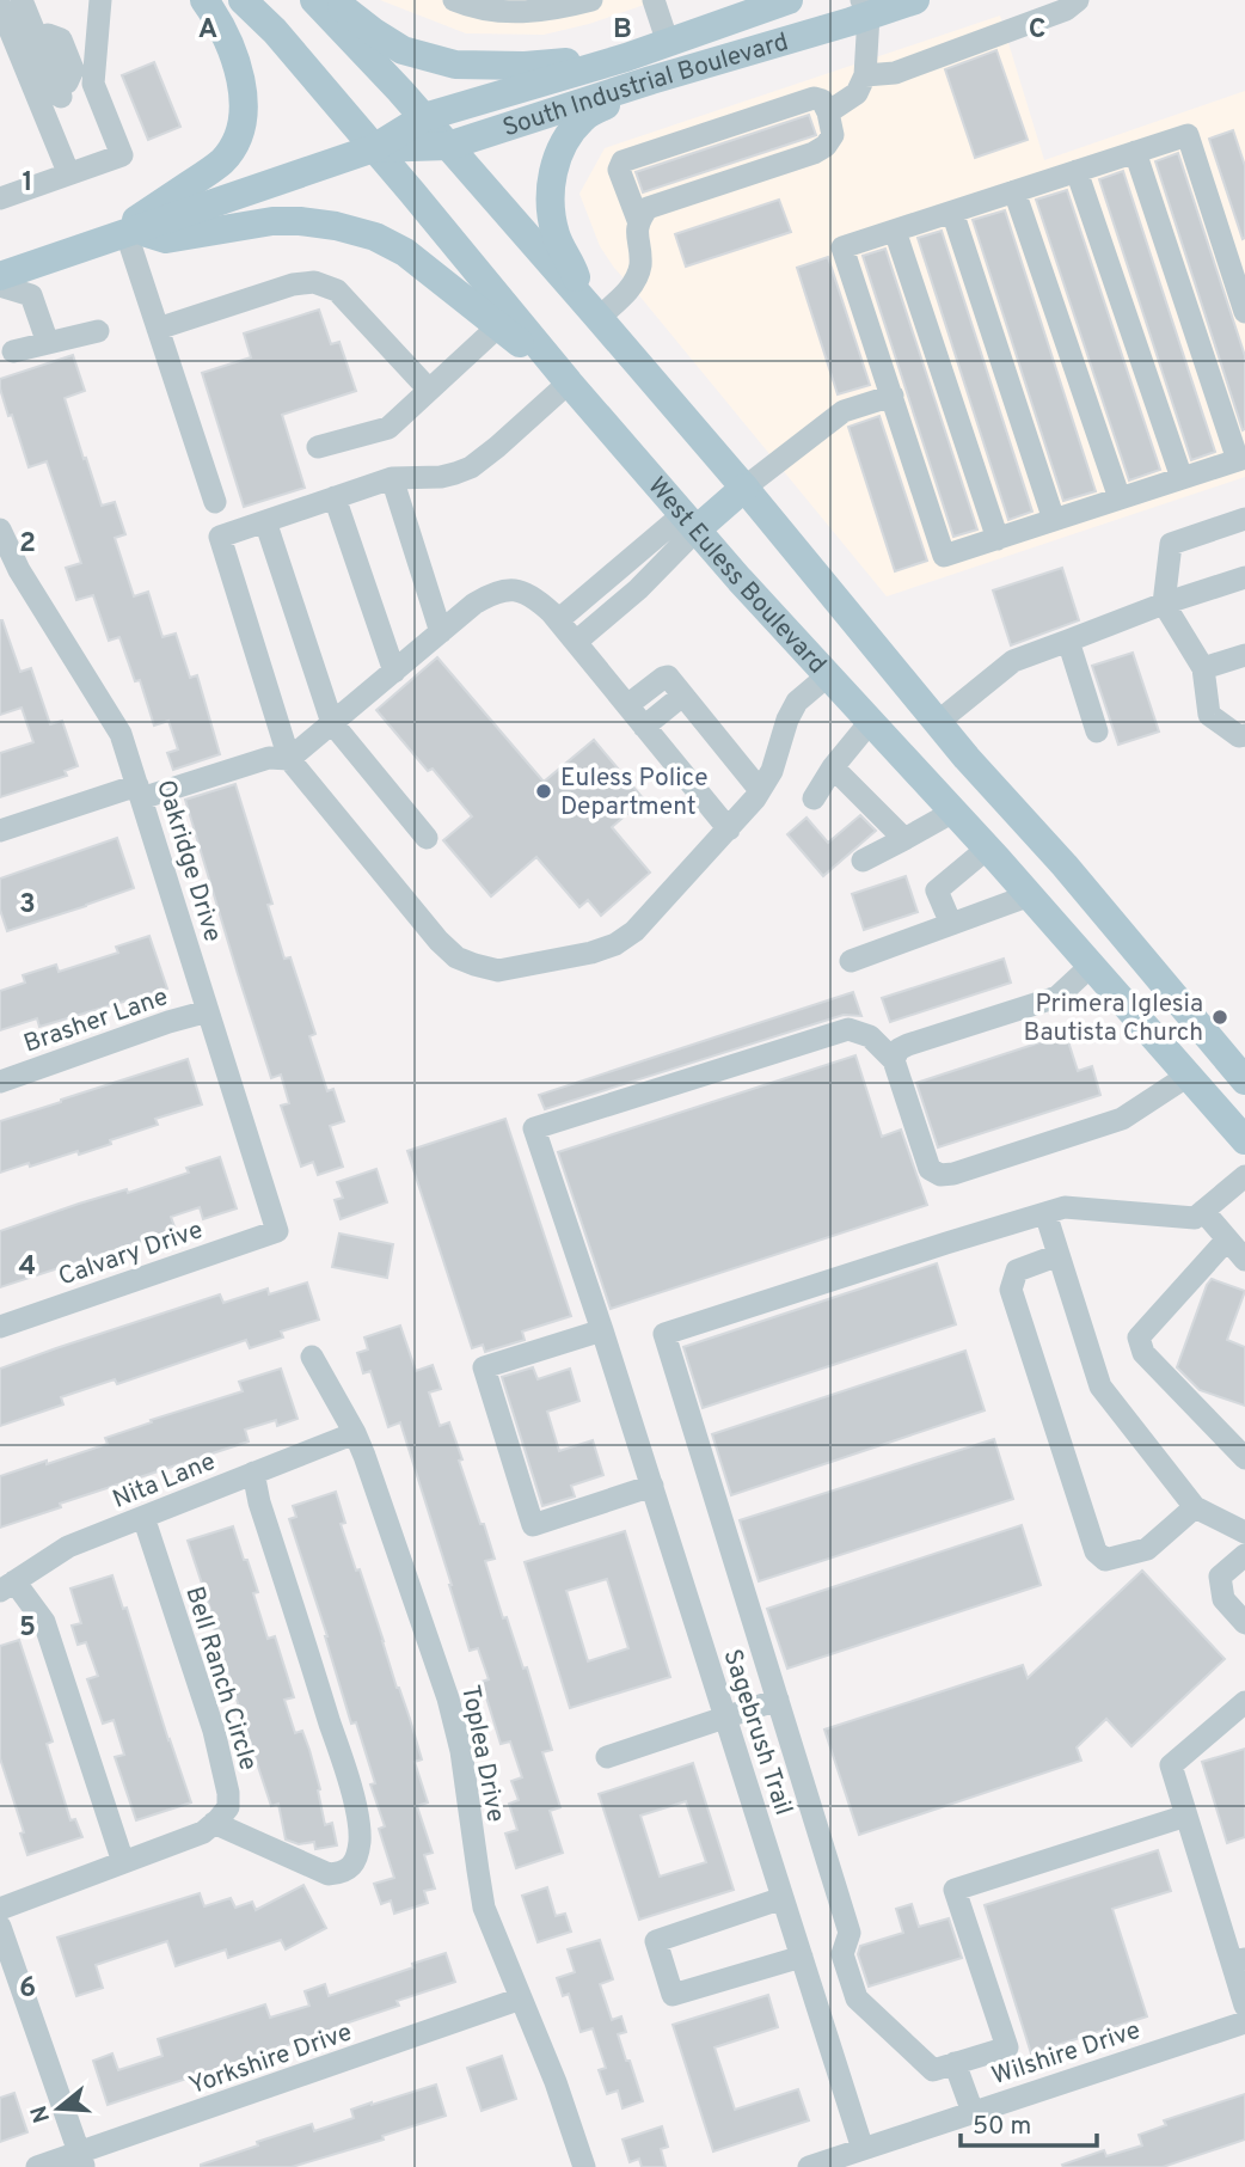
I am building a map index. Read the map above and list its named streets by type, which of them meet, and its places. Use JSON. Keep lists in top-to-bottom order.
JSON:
{
  "streets": {
    "main road": ["South Industrial Boulevard", "West Euless Boulevard"],
    "street": [
      "Oakridge Drive",
      "Brasher Lane",
      "Calvary Drive",
      "Nita Lane",
      "Bell Ranch Circle",
      "Sagebrush Trail",
      "Toplea Drive",
      "Wilshire Drive",
      "Yorkshire Drive"
    ]
  },
  "crossings": [
    ["South Industrial Boulevard", "West Euless Boulevard"],
    ["Oakridge Drive", "Brasher Lane"],
    ["Oakridge Drive", "Calvary Drive"],
    ["Nita Lane", "Bell Ranch Circle"],
    ["Nita Lane", "Toplea Drive"],
    ["Sagebrush Trail", "Wilshire Drive"],
    ["Toplea Drive", "Yorkshire Drive"]
  ],
  "places": ["Euless Police Department", "Primera Iglesia Bautista Church"],
  "scale_bar": "50 m",
  "north": "left",
  "grid": {
    "columns": ["A", "B", "C"],
    "rows": [
      "1",
      "2",
      "3",
      "4",
      "5",
      "6"
    ]
  }
}
